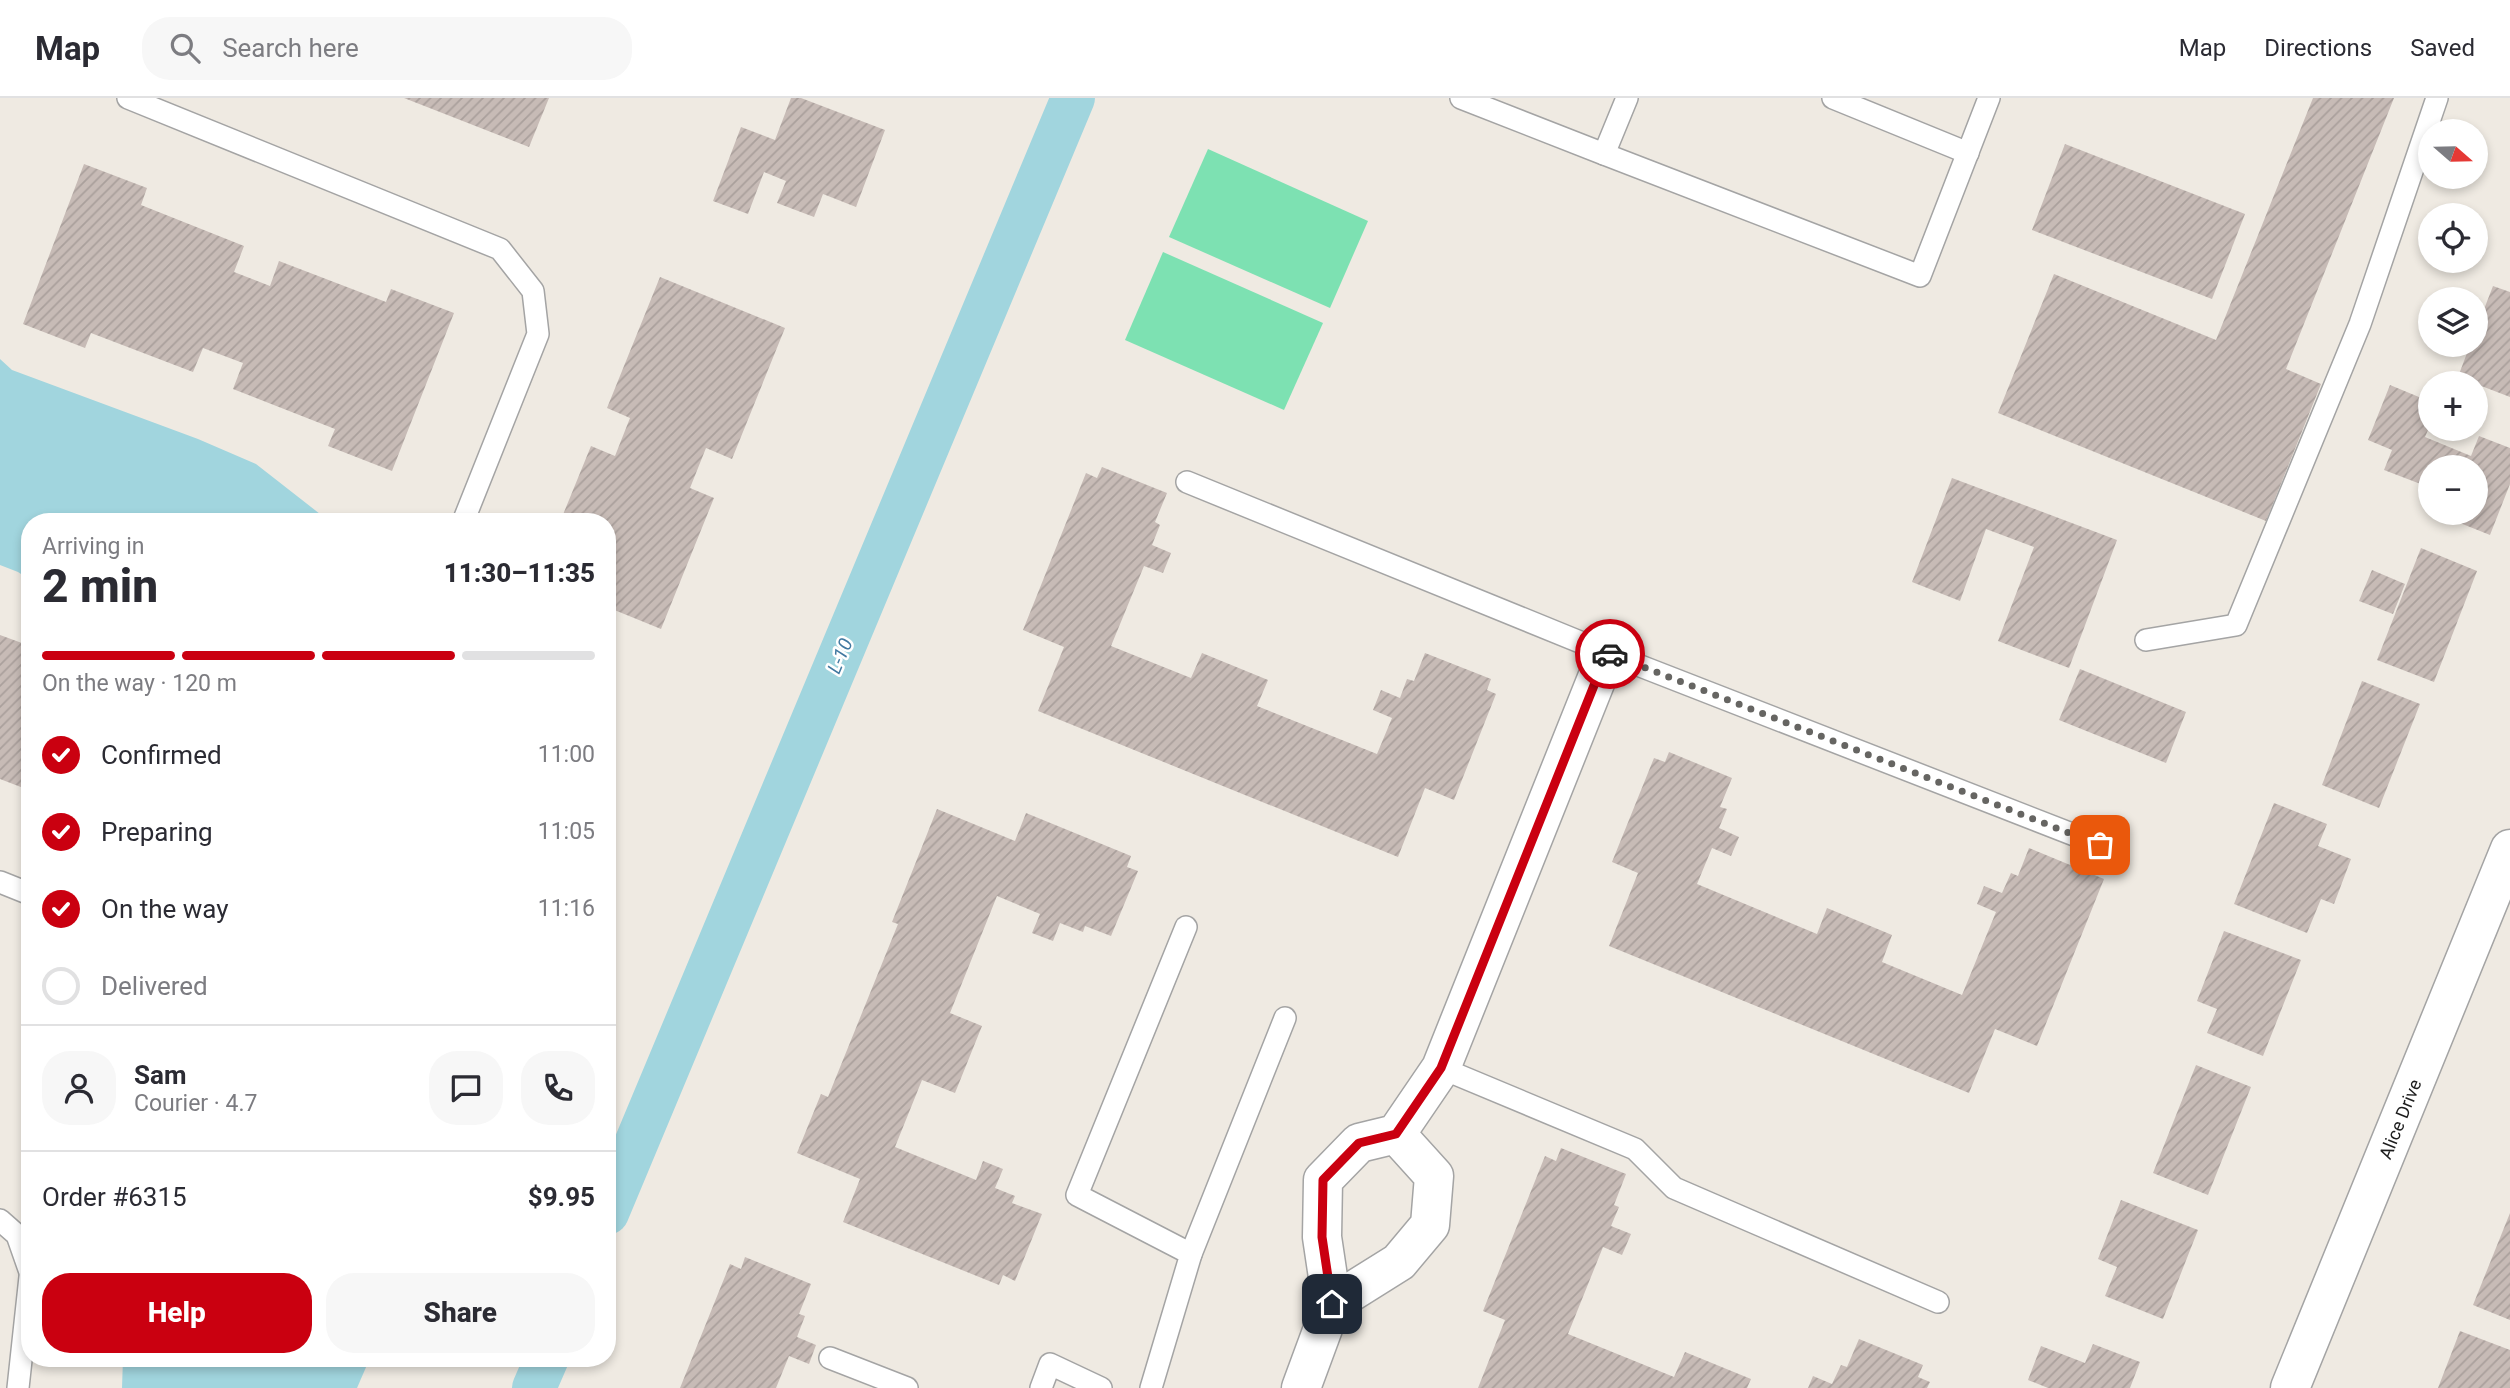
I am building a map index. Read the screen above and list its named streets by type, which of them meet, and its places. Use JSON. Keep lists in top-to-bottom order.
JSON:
{
  "streets": {
    "street": ["Alice Drive"]
  },
  "water": ["L-10"],
  "north": "right",
  "page": {
    "header": "Map",
    "search": "Search here",
    "nav": ["Map", "Directions", "Saved"],
    "map_buttons": ["+", "−"],
    "heading": ["2 min", "Arriving in", "11:30–11:35"],
    "panel": [
      "Sam",
      "Courier · 4.7",
      "Order #6315",
      "$9.95"
    ],
    "bar": "On the way · 120 m",
    "list": [
      ["Confirmed", "11:00"],
      ["Preparing", "11:05"],
      ["On the way", "11:16"],
      "Delivered"
    ],
    "buttons": ["Help", "Share"]
  }
}
